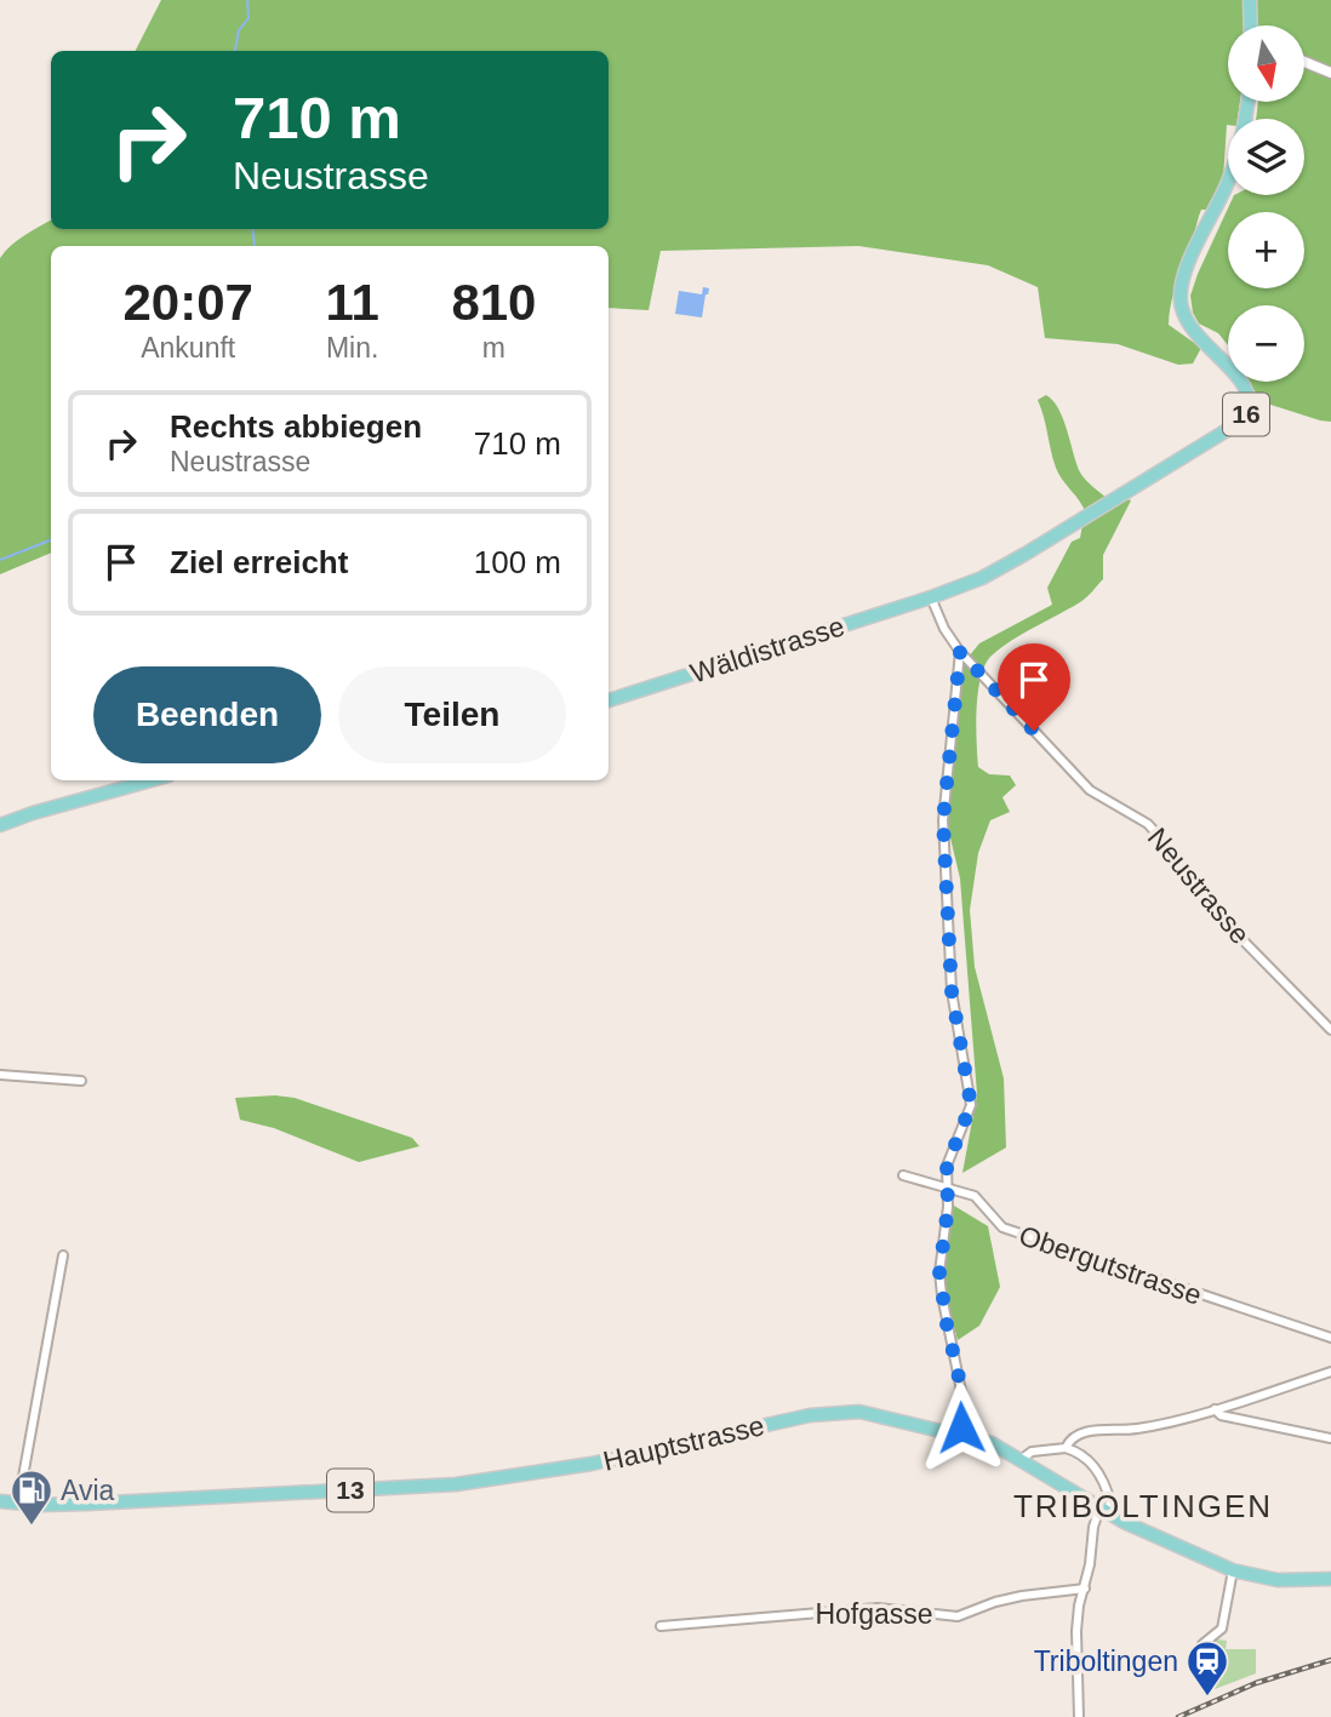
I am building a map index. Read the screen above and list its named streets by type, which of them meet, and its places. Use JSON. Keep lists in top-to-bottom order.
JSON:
{
  "streets": {
    "main road": [
      "16",
      "Wäldistrasse",
      "Hauptstrasse",
      "13"
    ],
    "street": ["Neustrasse", "Obergutstrasse", "Hofgasse"]
  },
  "crossings": [
    ["16", "Wäldistrasse"],
    ["16", "Neustrasse"],
    ["Wäldistrasse", "Neustrasse"]
  ],
  "districts": ["TRIBOLTINGEN"],
  "places": {
    "fuel station": ["Avia"],
    "station": ["Triboltingen"]
  },
  "north": "bottom",
  "page": {
    "map_buttons": ["+", "−"],
    "turn": ["710 m", "Neustrasse"],
    "eta": [
      "20:07",
      "Ankunft",
      "11",
      "Min.",
      "810",
      "m"
    ],
    "list": [
      {
        "name": "Rechts abbiegen",
        "note": "Neustrasse",
        "value": "710 m"
      },
      {
        "name": "Ziel erreicht",
        "value": "100 m"
      }
    ],
    "buttons": ["Beenden", "Teilen"]
  }
}
